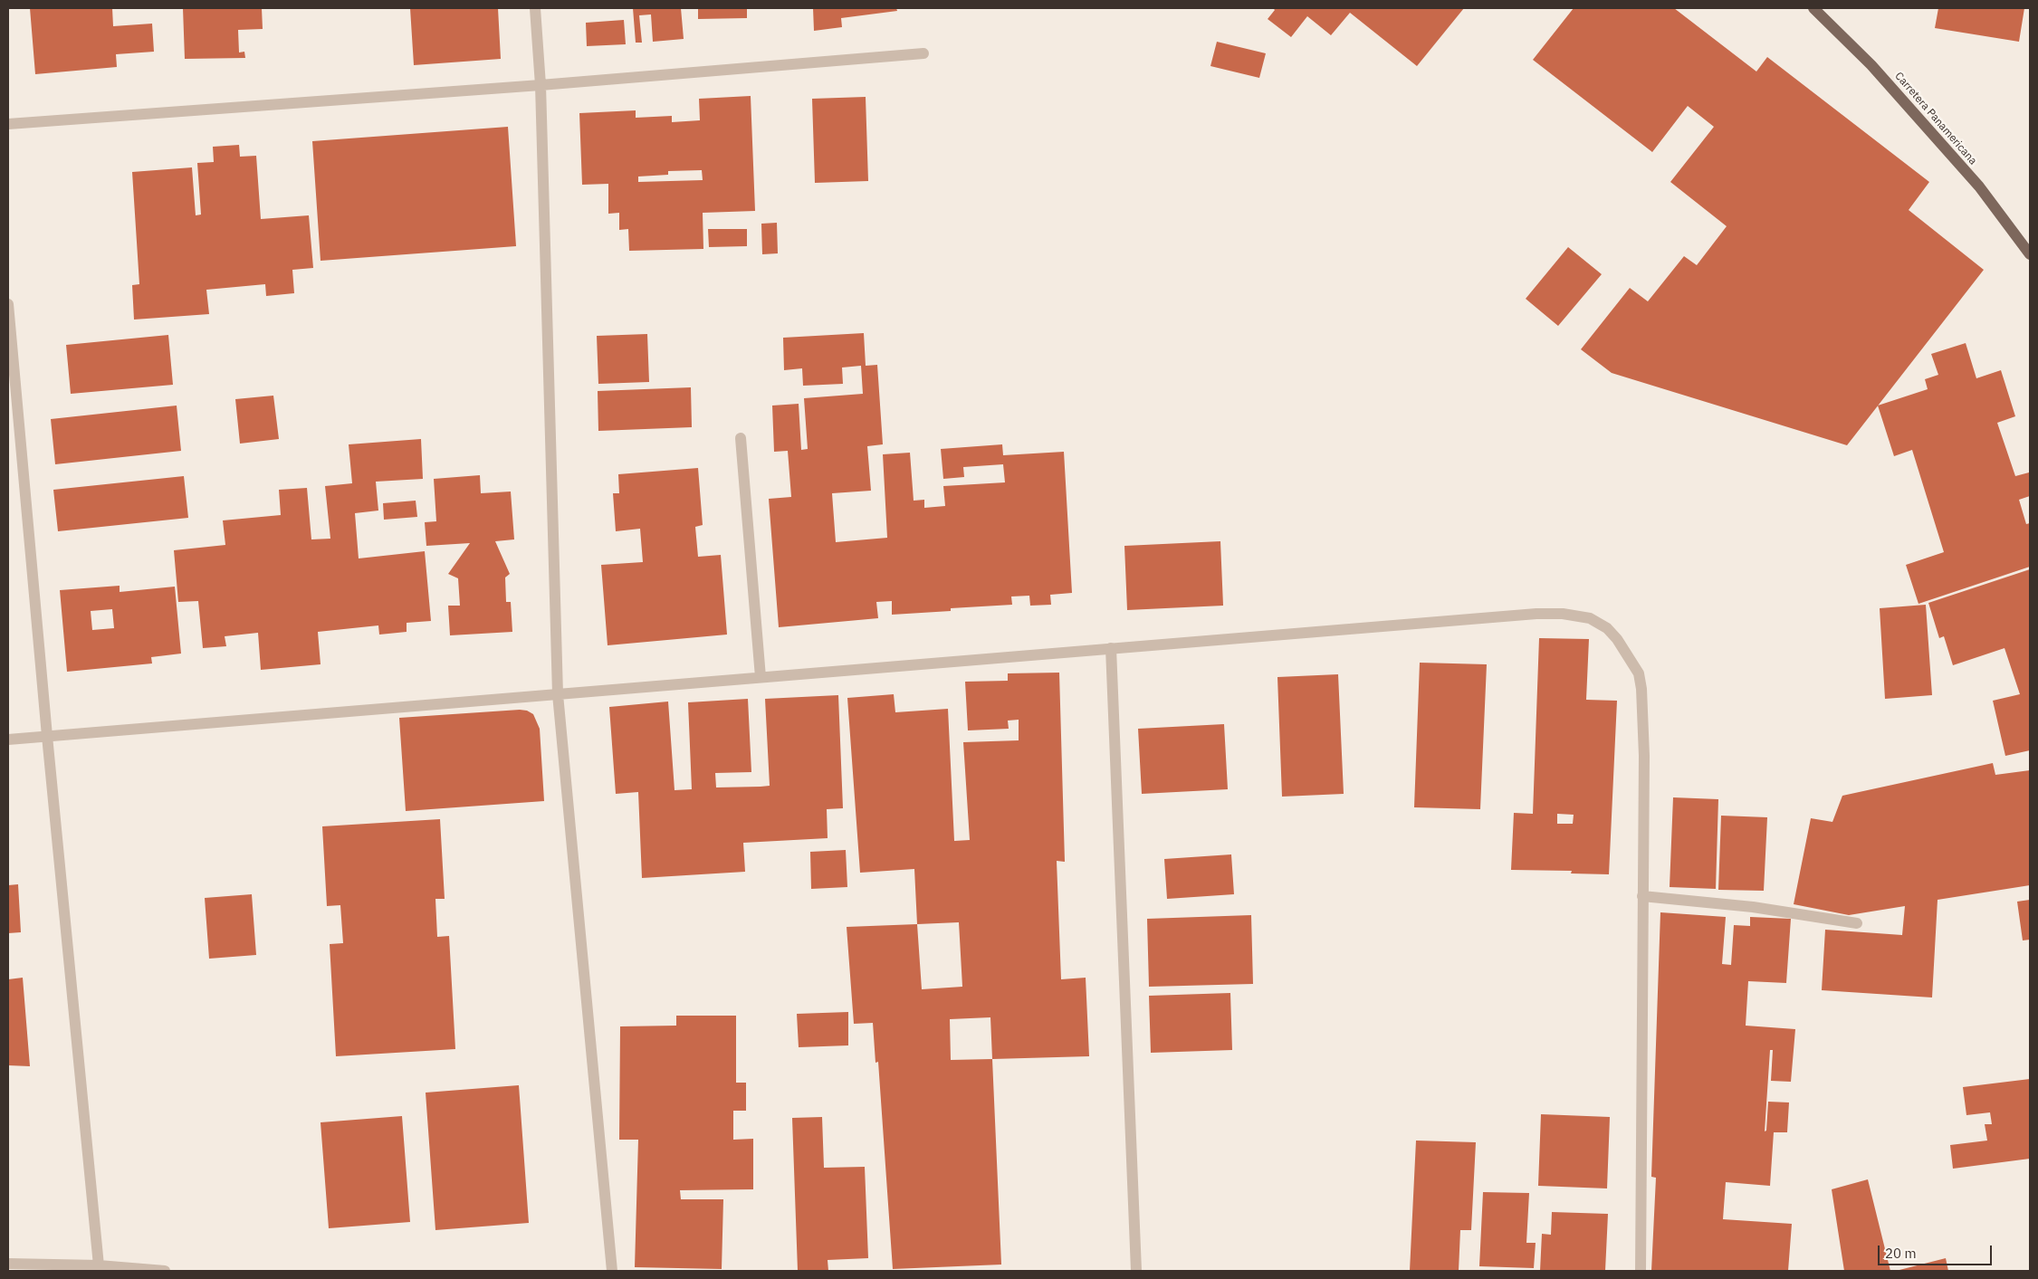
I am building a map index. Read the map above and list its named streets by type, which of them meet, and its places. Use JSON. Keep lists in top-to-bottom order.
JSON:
{
  "streets": {
    "main road": ["Carretera Panamericana"]
  },
  "scale_bar": "20 m"
}
